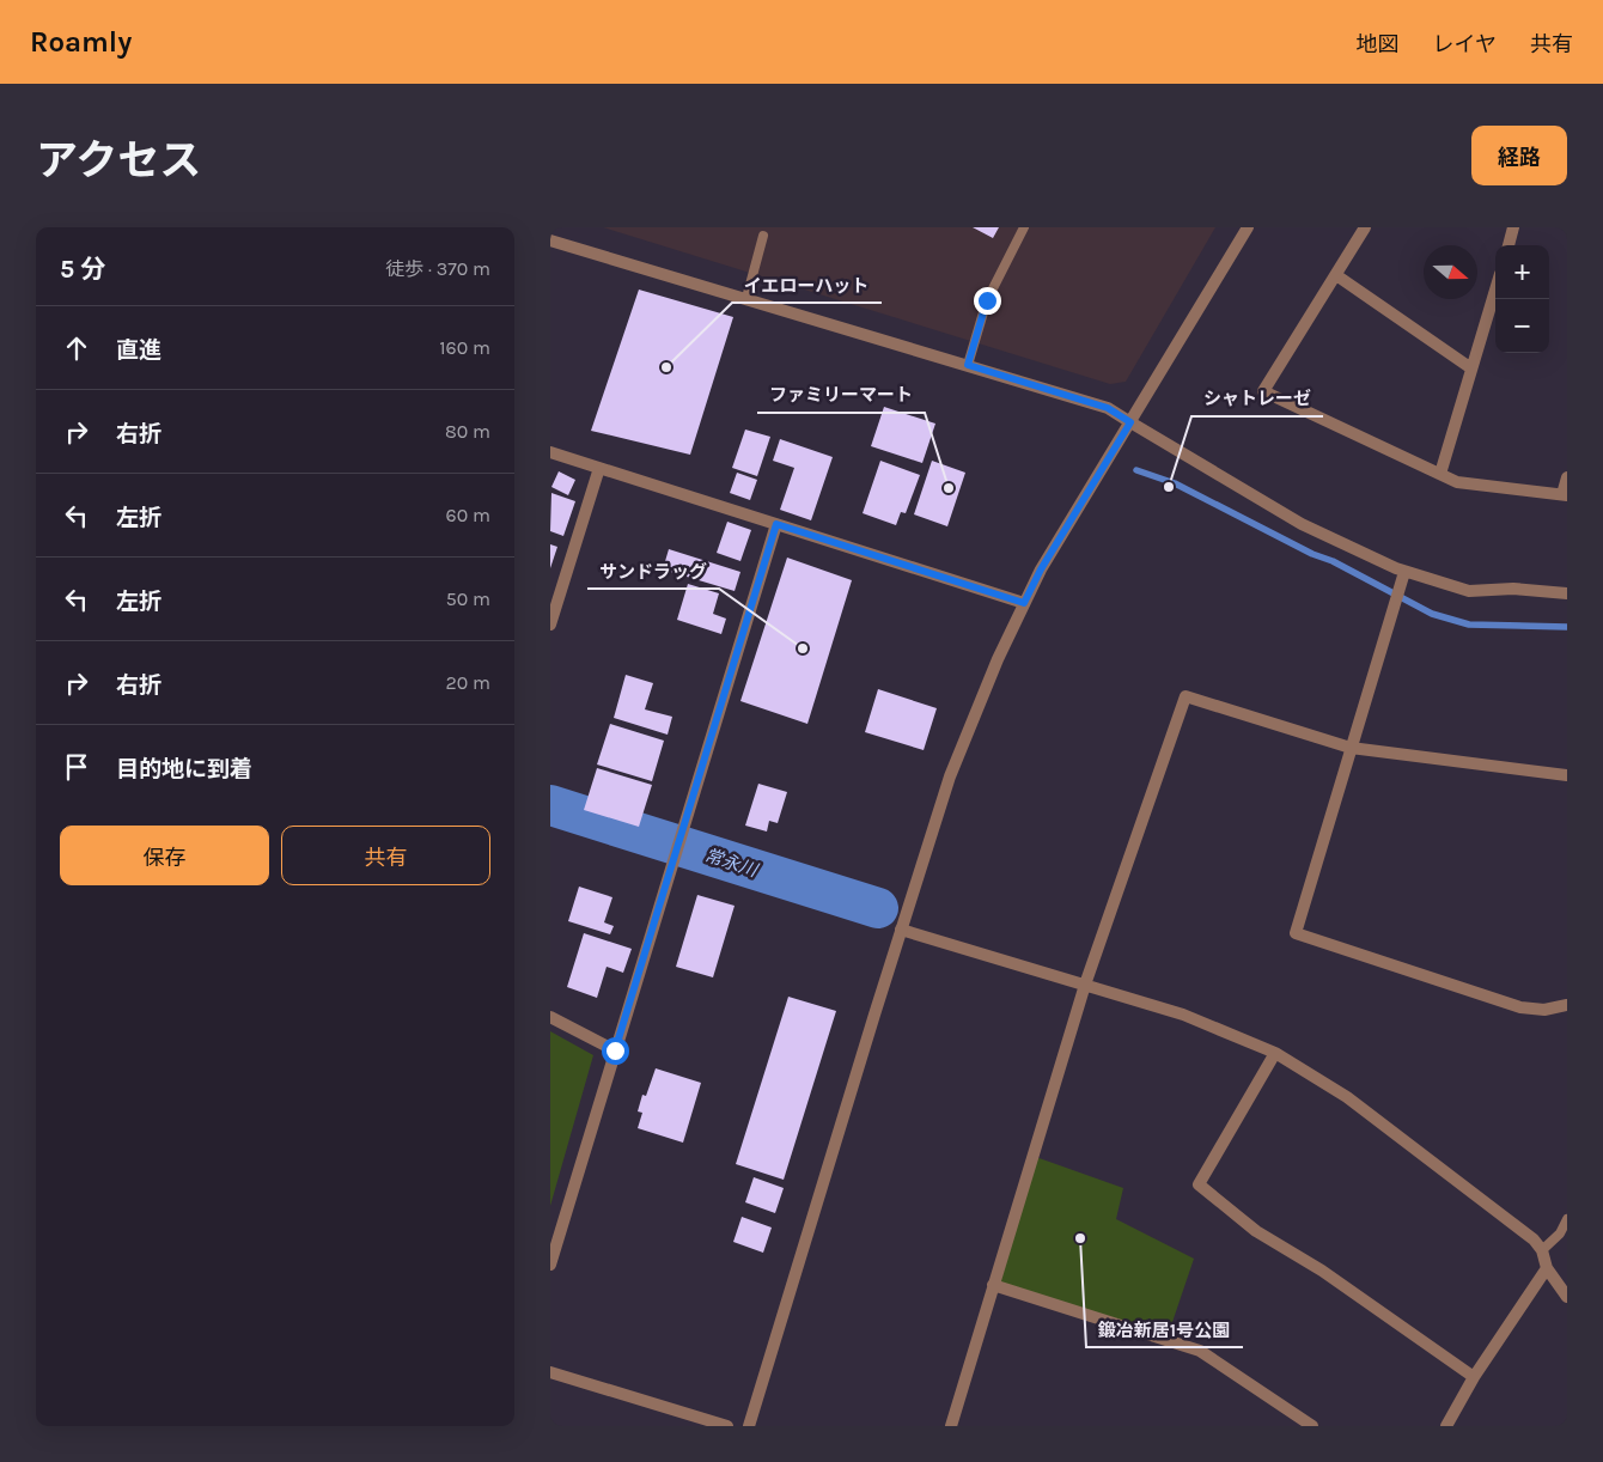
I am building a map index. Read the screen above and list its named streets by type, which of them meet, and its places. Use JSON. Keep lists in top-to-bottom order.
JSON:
{
  "water": ["常永川"],
  "places": [
    "イエローハット",
    "シャトレーゼ",
    "ファミリーマート",
    "サンドラッグ",
    "鍛冶新居1号公園"
  ],
  "north": "right",
  "page": {
    "header": "Roamly",
    "nav": ["地図", "レイヤ", "共有"],
    "title": "アクセス",
    "buttons": [
      "経路",
      ["保存", "共有"]
    ],
    "heading": ["5 分", "徒歩 · 370 m"],
    "map_buttons": ["+", "−"],
    "list": [
      ["直進", "160 m"],
      ["右折", "80 m"],
      ["左折", "60 m"],
      ["左折", "50 m"],
      ["右折", "20 m"],
      "目的地に到着"
    ]
  }
}
